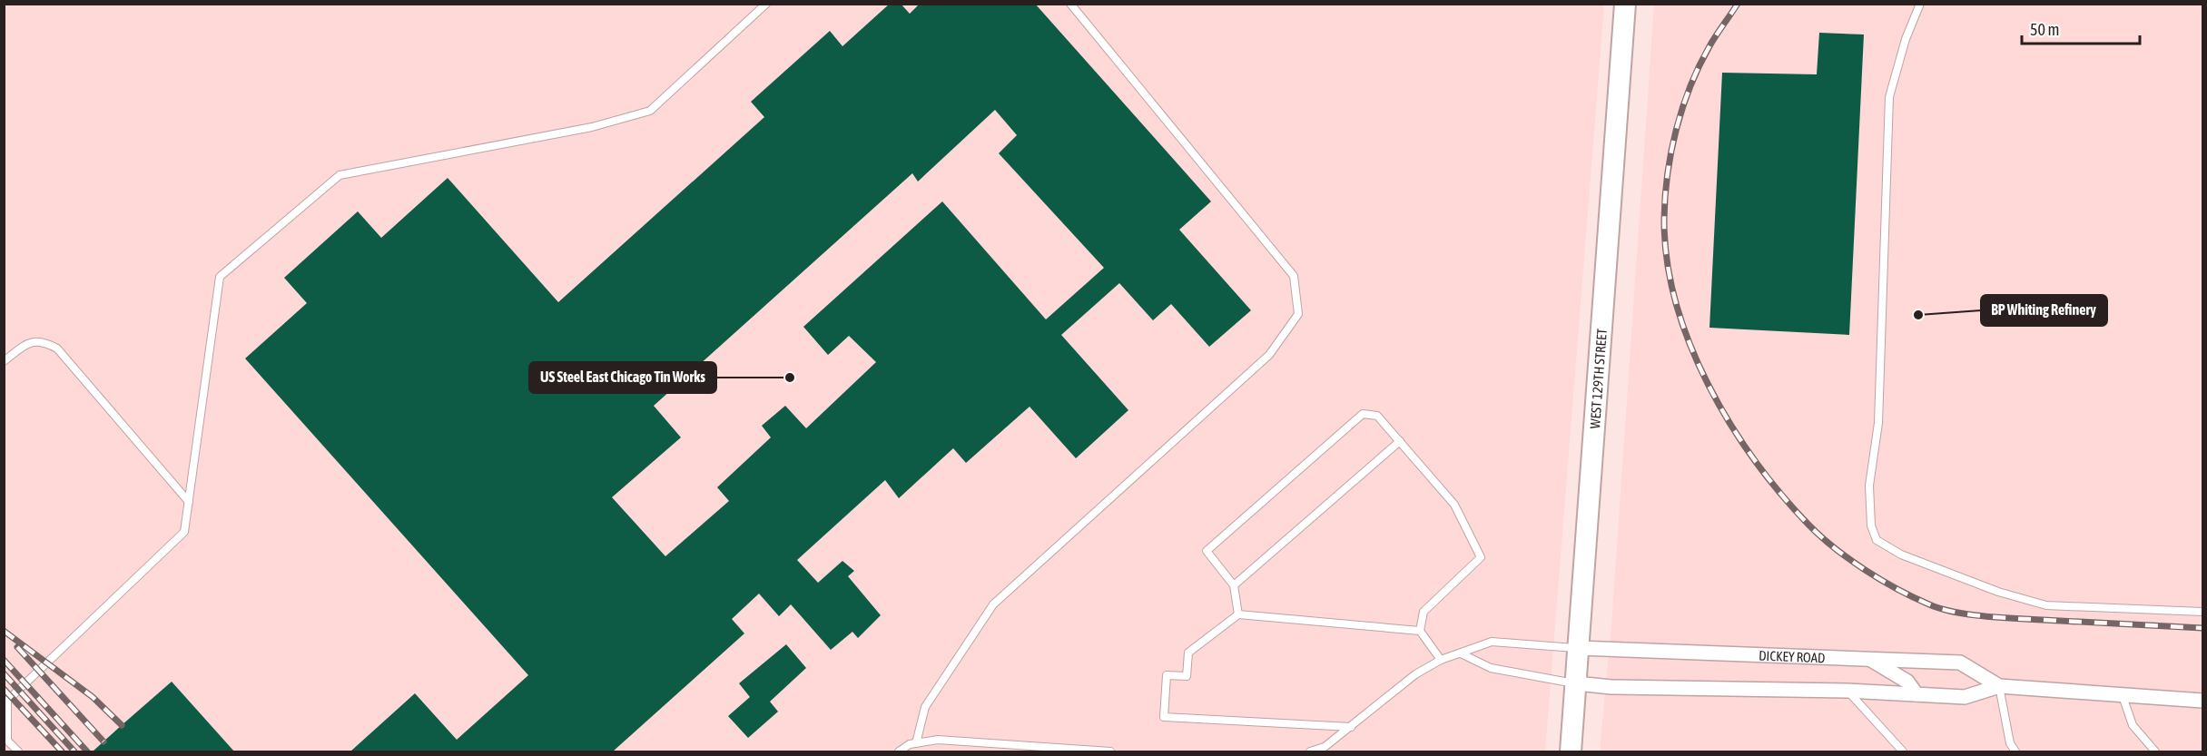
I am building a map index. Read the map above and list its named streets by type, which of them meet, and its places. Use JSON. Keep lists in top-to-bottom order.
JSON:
{
  "streets": {
    "main road": ["WEST 129TH STREET"],
    "street": ["DICKEY ROAD"]
  },
  "crossings": [
    ["WEST 129TH STREET", "DICKEY ROAD"]
  ],
  "places": ["BP Whiting Refinery", "US Steel East Chicago Tin Works"],
  "scale_bar": "50 m"
}
